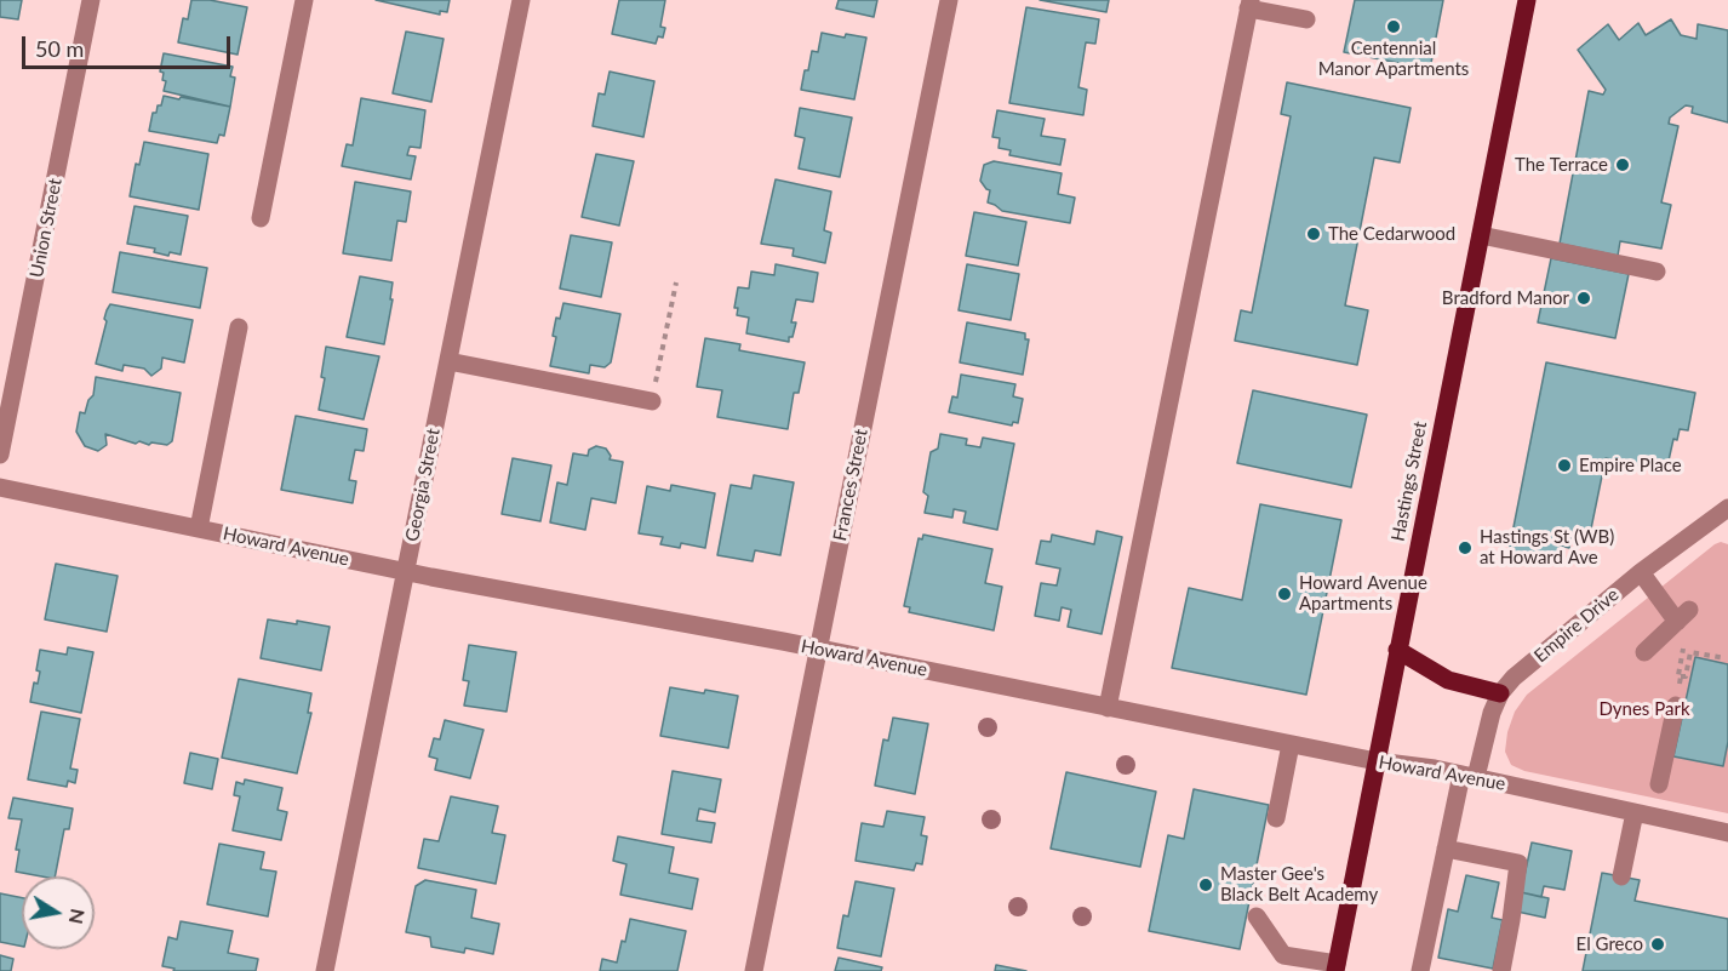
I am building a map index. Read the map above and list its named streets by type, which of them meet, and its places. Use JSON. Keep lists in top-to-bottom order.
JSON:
{
  "streets": {
    "main road": ["Hastings Street"],
    "street": [
      "Union Street",
      "Georgia Street",
      "Frances Street",
      "Howard Avenue",
      "Empire Drive"
    ]
  },
  "crossings": [
    ["Hastings Street", "Howard Avenue"],
    ["Georgia Street", "Howard Avenue"],
    ["Frances Street", "Howard Avenue"],
    ["Howard Avenue", "Empire Drive"]
  ],
  "parks": ["Dynes Park"],
  "places": [
    "Centennial Manor Apartments",
    "The Terrace",
    "The Cedarwood",
    "Bradford Manor",
    "Empire Place",
    "Hastings St (WB) at Howard Ave",
    "Howard Avenue Apartments",
    "Master Gee's Black Belt Academy",
    "El Greco"
  ],
  "scale_bar": "50 m",
  "north": "right"
}
